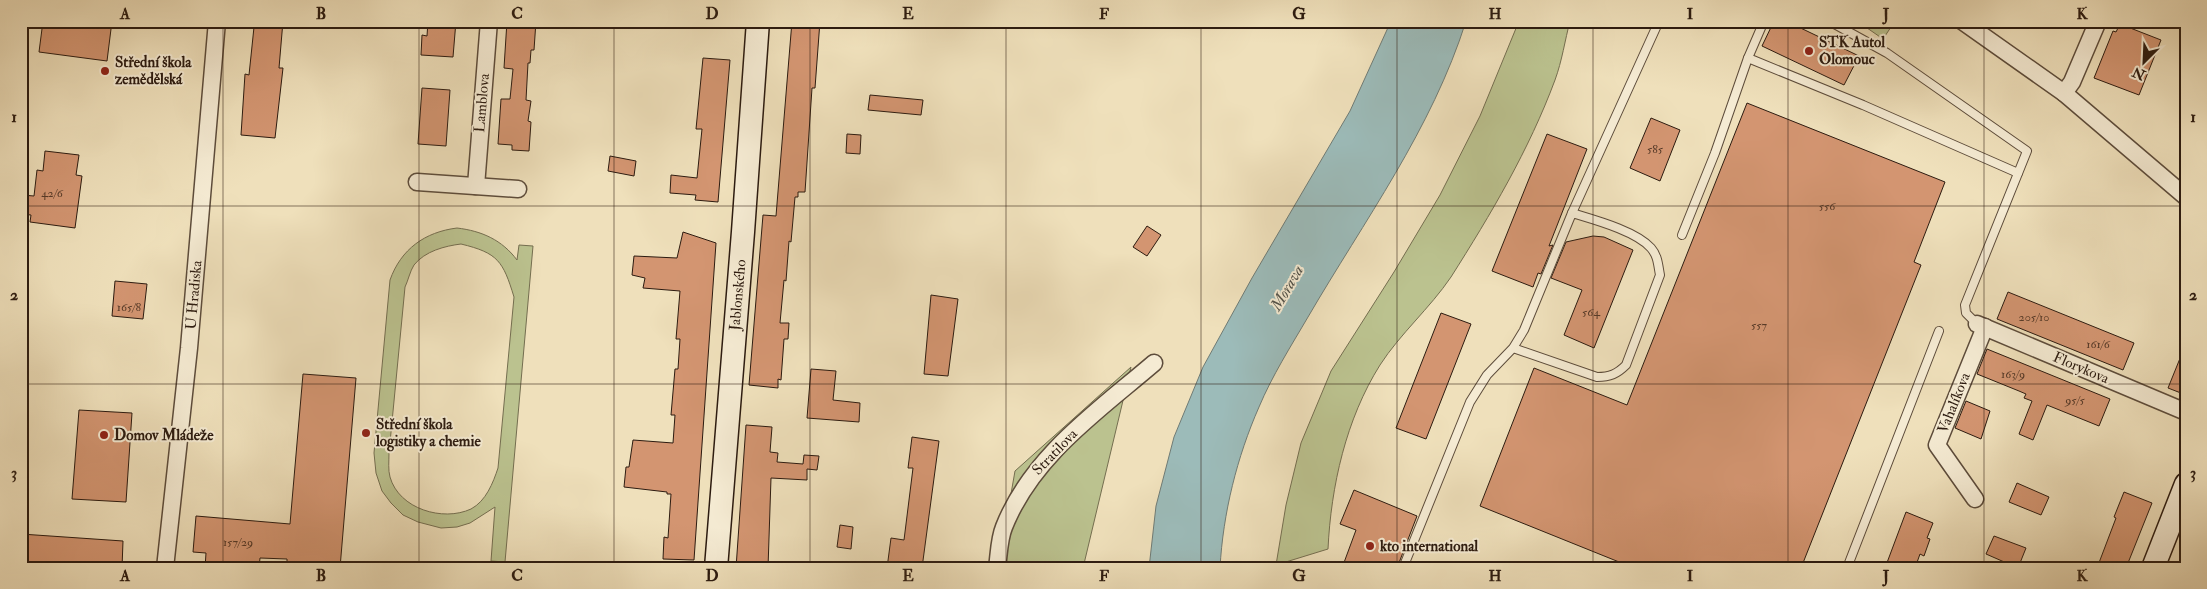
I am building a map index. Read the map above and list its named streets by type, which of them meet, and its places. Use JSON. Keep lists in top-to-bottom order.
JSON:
{
  "streets": {
    "street": [
      "Lamblova",
      "U Hradiska",
      "Jablonského",
      "Florykova",
      "Vahalíkova",
      "Stratilova"
    ]
  },
  "crossings": [
    ["Florykova", "Vahalíkova"]
  ],
  "water": ["Morava"],
  "places": [
    "STK Autol Olomouc",
    "Střední škola zemědělská",
    "Střední škola logistiky a chemie",
    "Domov Mládeže",
    "kto international"
  ],
  "house_numbers": [
    "585",
    "42/6",
    "556",
    "165/8",
    "564",
    "205/10",
    "557",
    "161/6",
    "163/9",
    "95/5",
    "157/29"
  ],
  "north": "bottom left",
  "grid": {
    "columns": [
      "A",
      "B",
      "C",
      "D",
      "E",
      "F",
      "G",
      "H",
      "I",
      "J",
      "K"
    ],
    "rows": ["1", "2", "3"]
  }
}
